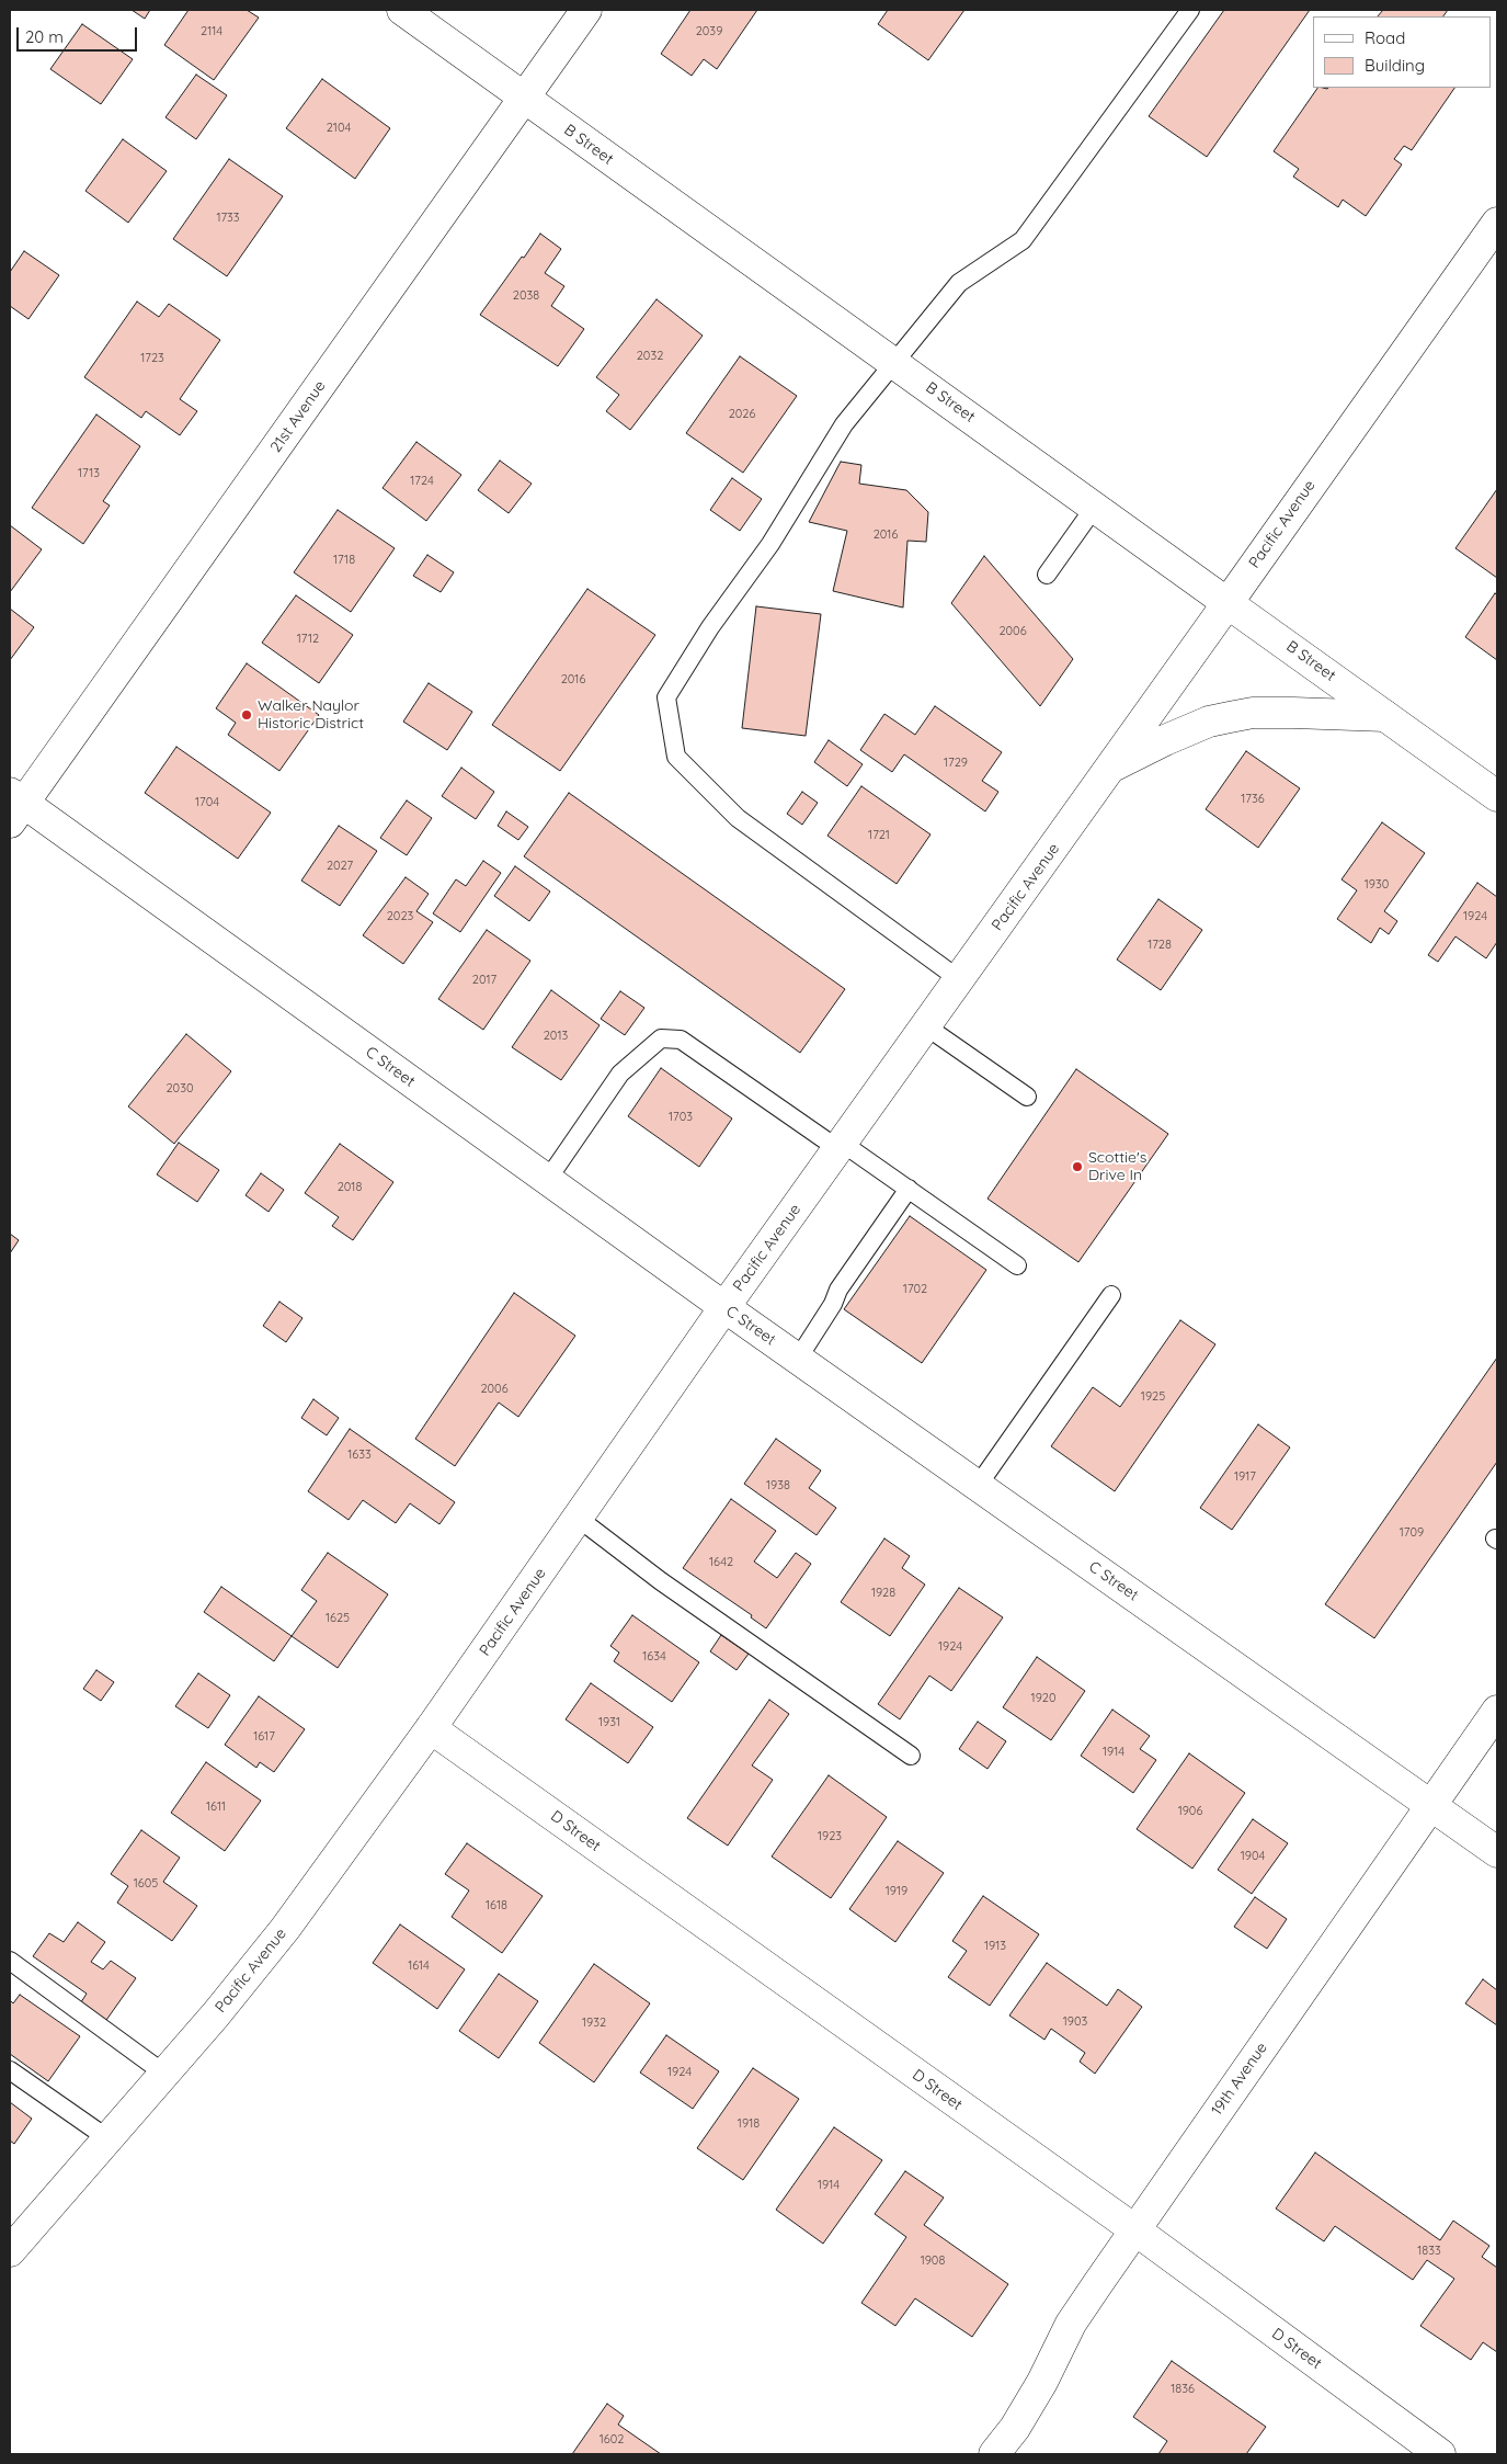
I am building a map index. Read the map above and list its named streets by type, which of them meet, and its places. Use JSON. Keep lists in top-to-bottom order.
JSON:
{
  "streets": {
    "street": [
      "B Street",
      "21st Avenue",
      "Pacific Avenue",
      "C Street",
      "D Street",
      "19th Avenue"
    ]
  },
  "crossings": [
    ["B Street", "21st Avenue"],
    ["B Street", "Pacific Avenue"],
    ["21st Avenue", "C Street"],
    ["Pacific Avenue", "C Street"],
    ["Pacific Avenue", "D Street"],
    ["C Street", "19th Avenue"],
    ["D Street", "19th Avenue"]
  ],
  "places": ["Walker Naylor Historic District", "Scottie's Drive In"],
  "house_numbers": [
    "2114",
    "2039",
    "2104",
    "1733",
    "2038",
    "2032",
    "1723",
    "2026",
    "1713",
    "1724",
    "2016",
    "1718",
    "2006",
    "1712",
    "2016",
    "1729",
    "1736",
    "1704",
    "1721",
    "2027",
    "1930",
    "2023",
    "1924",
    "1728",
    "2017",
    "2013",
    "2030",
    "1703",
    "2018",
    "1702",
    "2006",
    "1925",
    "1633",
    "1917",
    "1938",
    "1709",
    "1642",
    "1928",
    "1625",
    "1924",
    "1634",
    "1920",
    "1931",
    "1617",
    "1914",
    "1611",
    "1906",
    "1923",
    "1904",
    "1605",
    "1919",
    "1618",
    "1913",
    "1614",
    "1903",
    "1932",
    "1924",
    "1918",
    "1914",
    "1833",
    "1908",
    "1836",
    "1602"
  ],
  "legend": ["Road", "Building"],
  "scale_bar": "20 m"
}
